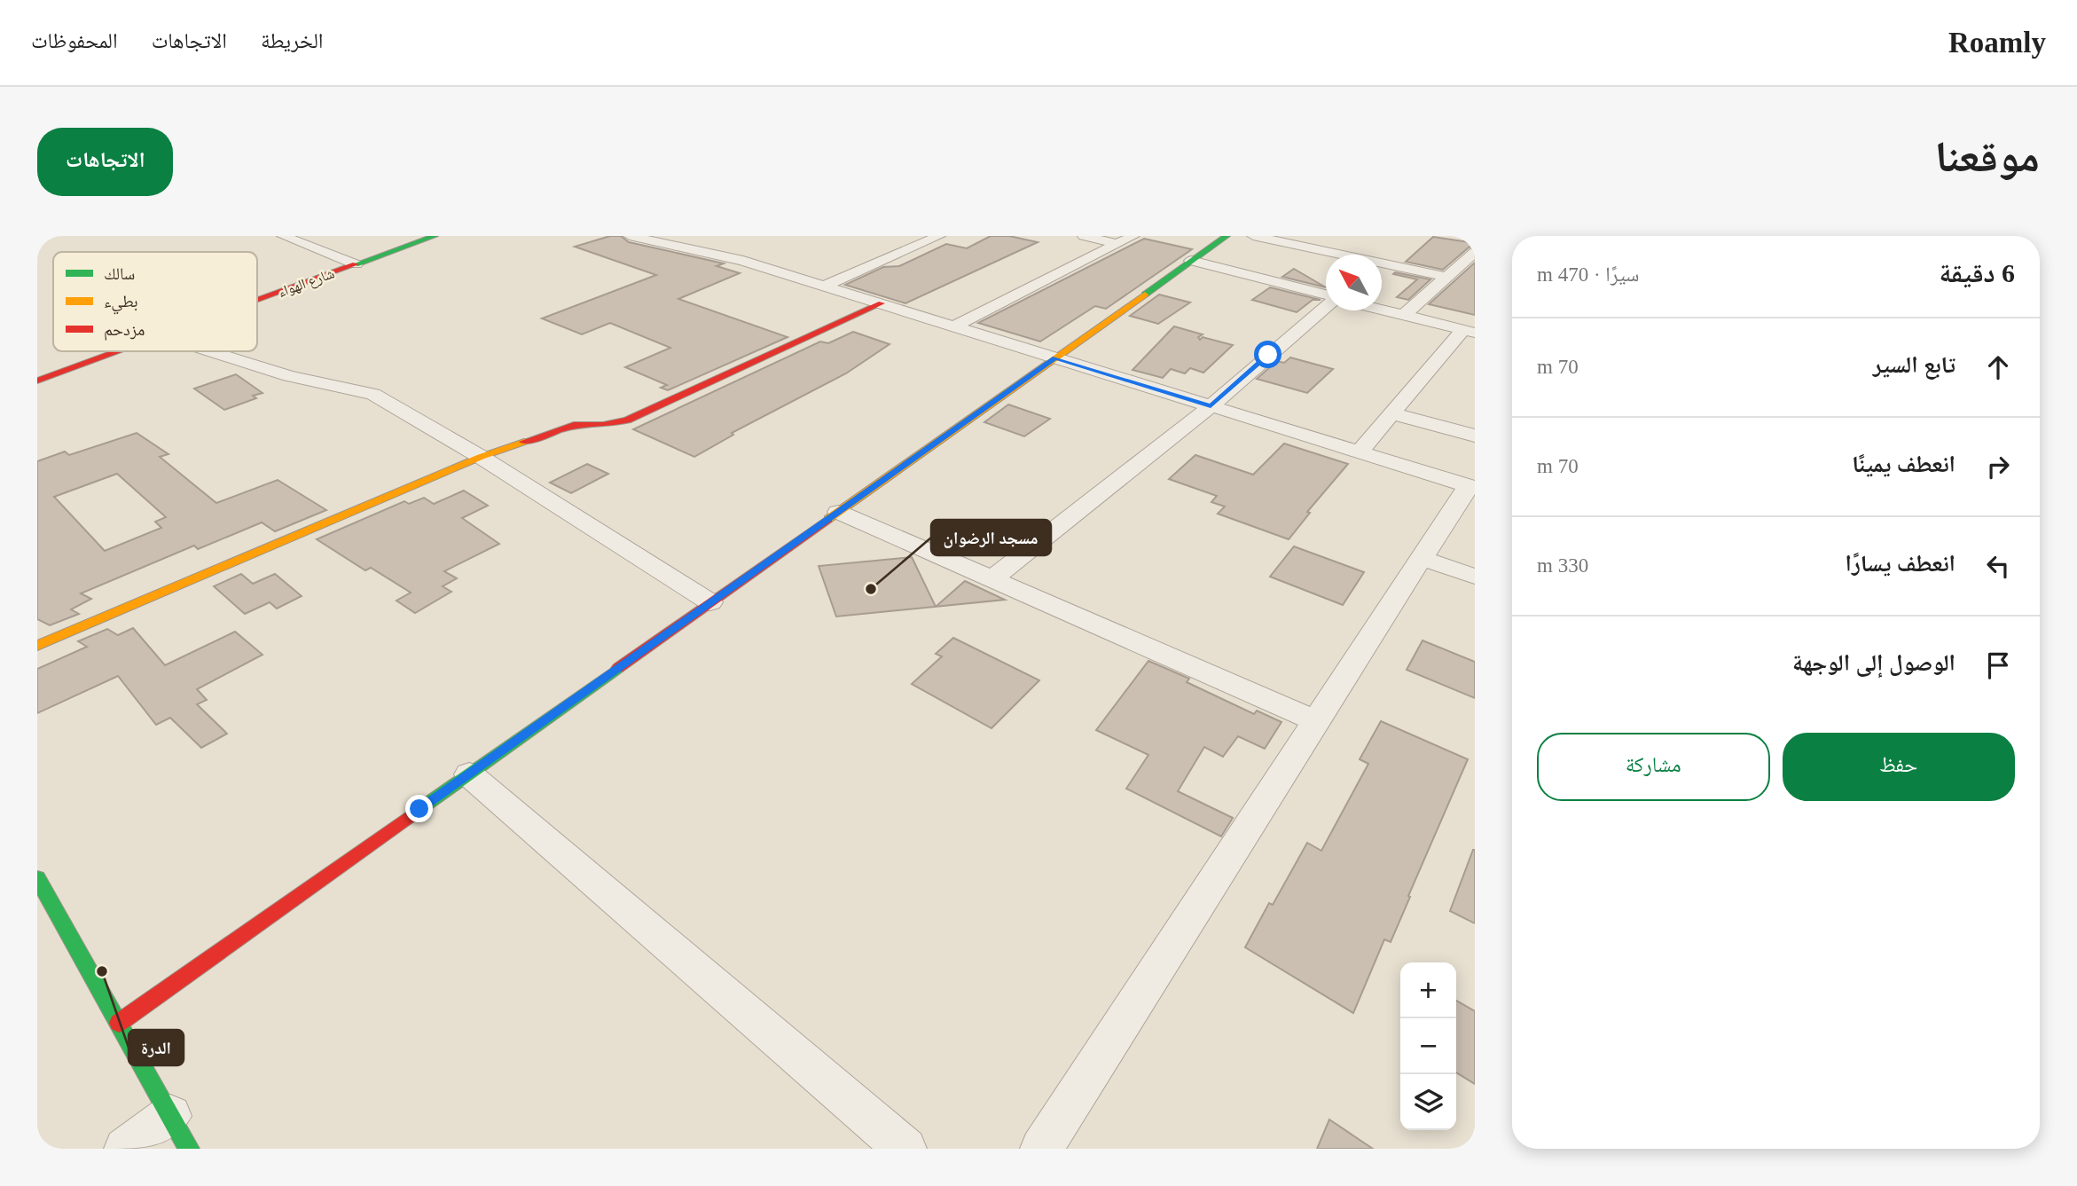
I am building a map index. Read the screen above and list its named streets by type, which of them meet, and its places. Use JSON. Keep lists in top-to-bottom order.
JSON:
{
  "streets": {
    "street": ["شارع الهواء"]
  },
  "places": ["مسجد الرضوان", "الدرة"],
  "legend": ["سالك", "بطيء", "مزدحم"],
  "north": "top left",
  "page": {
    "header": "Roamly",
    "nav": ["الخريطة", "الاتجاهات", "المحفوظات"],
    "title": "موقعنا",
    "buttons": [
      "الاتجاهات",
      ["حفظ", "مشاركة"]
    ],
    "heading": ["6 دقيقة", "سيرًا · 470 m"],
    "list": [
      ["تابع السير", "70 m"],
      ["انعطف يمينًا", "70 m"],
      ["انعطف يسارًا", "330 m"],
      "الوصول إلى الوجهة"
    ],
    "map_buttons": ["+", "−"]
  }
}
